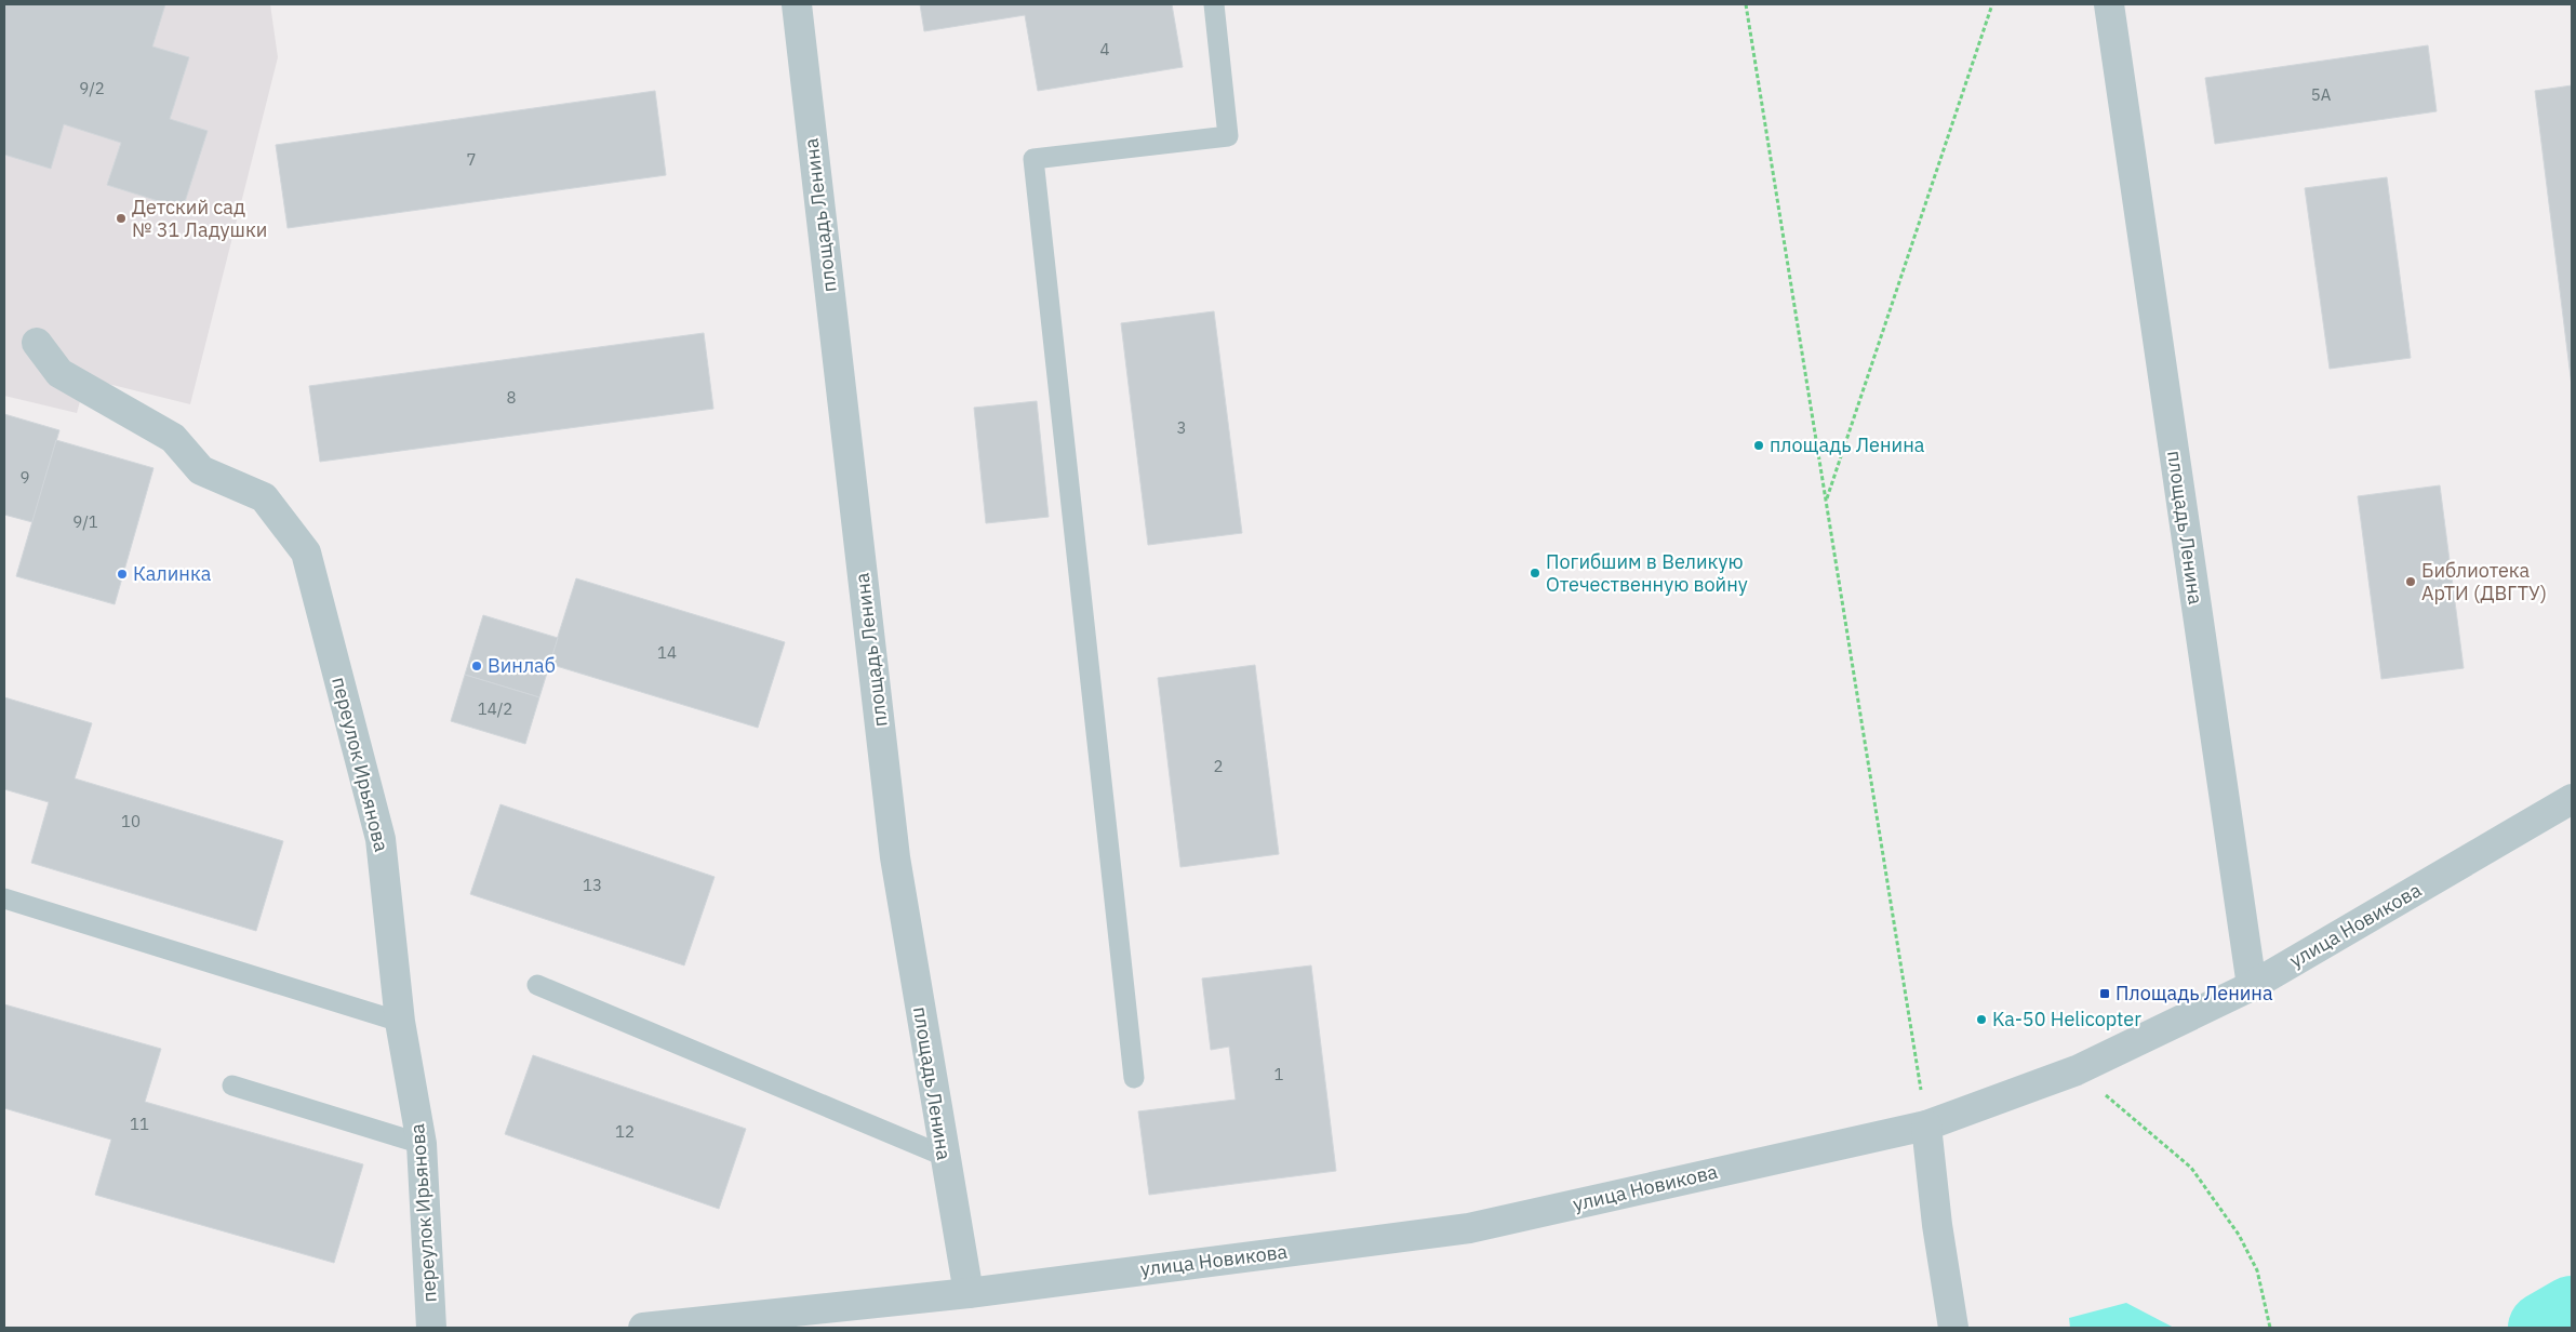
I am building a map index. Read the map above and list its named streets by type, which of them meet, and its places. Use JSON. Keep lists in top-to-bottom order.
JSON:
{
  "streets": {
    "street": ["площадь Ленина", "переулок Ирьянова", "улица Новикова"]
  },
  "crossings": [
    ["площадь Ленина", "улица Новикова"]
  ],
  "places": {
    "other": [
      "Детский сад № 31 Ладушки",
      "площадь Ленина",
      "Погибшим в Великую Отечественную войну",
      "Калинка",
      "Библиотека АрТИ (ДВГТУ)",
      "Винлаб",
      "Ka-50 Helicopter"
    ],
    "transit": ["Площадь Ленина"]
  },
  "house_numbers": [
    "4",
    "9/2",
    "5А",
    "7",
    "8",
    "3",
    "9",
    "9/1",
    "14",
    "14/2",
    "2",
    "10",
    "13",
    "1",
    "11",
    "12"
  ]
}
